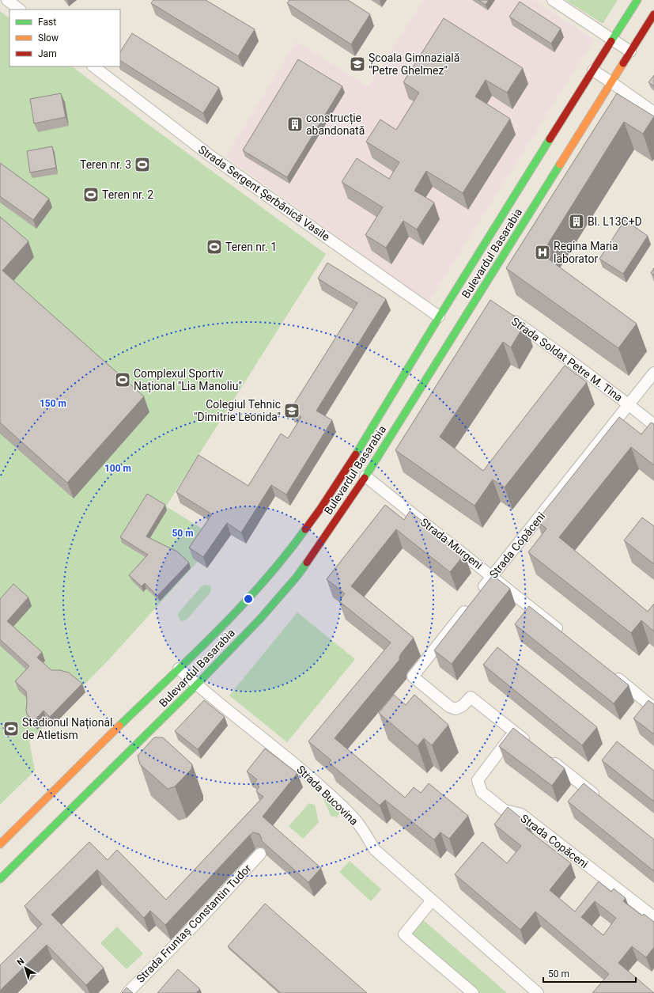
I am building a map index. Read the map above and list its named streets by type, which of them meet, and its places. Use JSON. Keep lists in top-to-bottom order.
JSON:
{
  "streets": {
    "main road": ["Bulevardul Basarabia"],
    "street": [
      "Strada Sergent Șerbănică Vasile",
      "Strada Soldat Petre M. Tina",
      "Strada Murgeni",
      "Strada Copăceni",
      "Strada Bucovina",
      "Strada Fruntaș Constantin Tudor"
    ]
  },
  "crossings": [
    ["Strada Sergent Șerbănică Vasile", "Bulevardul Basarabia"],
    ["Bulevardul Basarabia", "Strada Murgeni"],
    ["Bulevardul Basarabia", "Strada Bucovina"],
    ["Strada Soldat Petre M. Tina", "Strada Copăceni"],
    ["Strada Murgeni", "Strada Copăceni"]
  ],
  "places": {
    "school or university": ["Școala Gimnazială \"Petre Ghelmez\"", "Colegiul Tehnic \"Dimitrie Leonida\""],
    "building": ["construcție abandonată", "Bl. L13C+D"],
    "sports": [
      "Teren nr. 3",
      "Teren nr. 2",
      "Teren nr. 1",
      "Complexul Sportiv Național \"Lia Manoliu\"",
      "Stadionul Național de Atletism"
    ],
    "hospital": ["Regina Maria laborator"]
  },
  "legend": ["Fast", "Slow", "Jam"],
  "scale_bar": "50 m",
  "north": "top left",
  "rings": ["150 m", "100 m", "50 m"]
}
